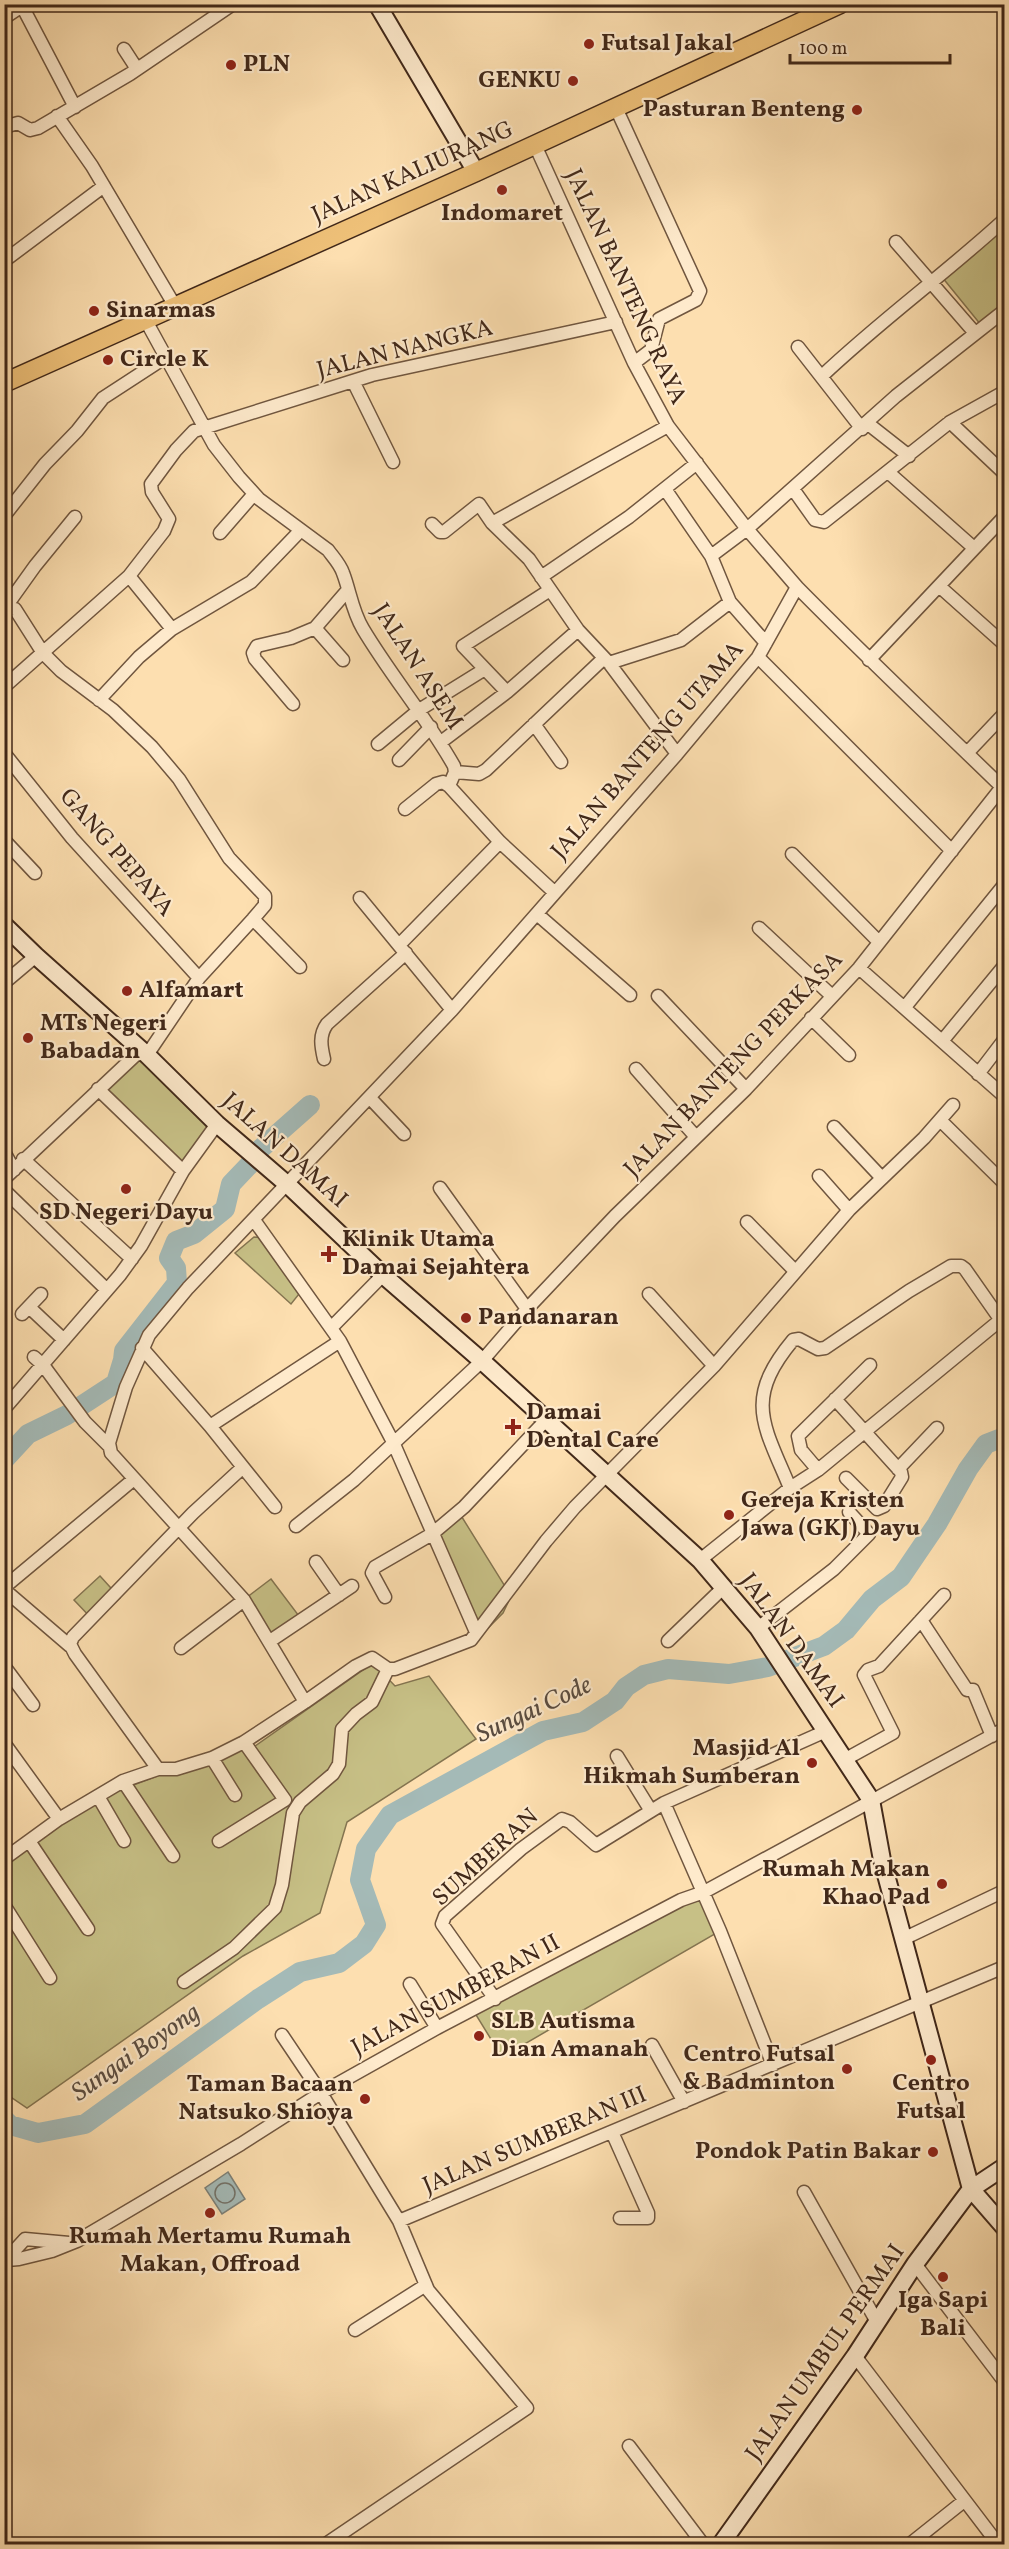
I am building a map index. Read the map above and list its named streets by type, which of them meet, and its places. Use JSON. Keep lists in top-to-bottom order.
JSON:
{
  "streets": {
    "main road": ["JALAN KALIURANG", "JALAN DAMAI", "JALAN UMBUL PERMAI"],
    "street": [
      "JALAN BANTENG RAYA",
      "JALAN NANGKA",
      "JALAN ASEM",
      "JALAN BANTENG UTAMA",
      "GANG PEPAYA",
      "JALAN BANTENG PERKASA",
      "SUMBERAN",
      "JALAN SUMBERAN II",
      "JALAN SUMBERAN III"
    ]
  },
  "crossings": [
    ["JALAN KALIURANG", "JALAN BANTENG RAYA"],
    ["JALAN KALIURANG", "JALAN ASEM"],
    ["JALAN BANTENG RAYA", "JALAN NANGKA"],
    ["JALAN NANGKA", "JALAN ASEM"],
    ["JALAN BANTENG UTAMA", "JALAN DAMAI"],
    ["JALAN BANTENG PERKASA", "JALAN DAMAI"],
    ["JALAN DAMAI", "SUMBERAN"],
    ["JALAN DAMAI", "JALAN SUMBERAN II"],
    ["JALAN DAMAI", "JALAN SUMBERAN III"],
    ["JALAN DAMAI", "JALAN UMBUL PERMAI"],
    ["SUMBERAN", "JALAN SUMBERAN II"]
  ],
  "water": ["Sungai Code", "Sungai Boyong"],
  "places": {
    "other": [
      "Futsal Jakal",
      "PLN",
      "GENKU",
      "Pasturan Benteng",
      "Indomaret",
      "Sinarmas",
      "Circle K",
      "Alfamart",
      "MTs Negeri Babadan",
      "SD Negeri Dayu",
      "Pandanaran",
      "Gereja Kristen Jawa (GKJ) Dayu",
      "Masjid Al Hikmah Sumberan",
      "Rumah Makan Khao Pad",
      "SLB Autisma Dian Amanah",
      "Centro Futsal",
      "Centro Futsal & Badminton",
      "Taman Bacaan Natsuko Shioya",
      "Pondok Patin Bakar",
      "Rumah Mertamu Rumah Makan, Offroad",
      "Iga Sapi Bali"
    ],
    "health": ["Klinik Utama Damai Sejahtera", "Damai Dental Care"]
  },
  "scale_bar": "100 m"
}
